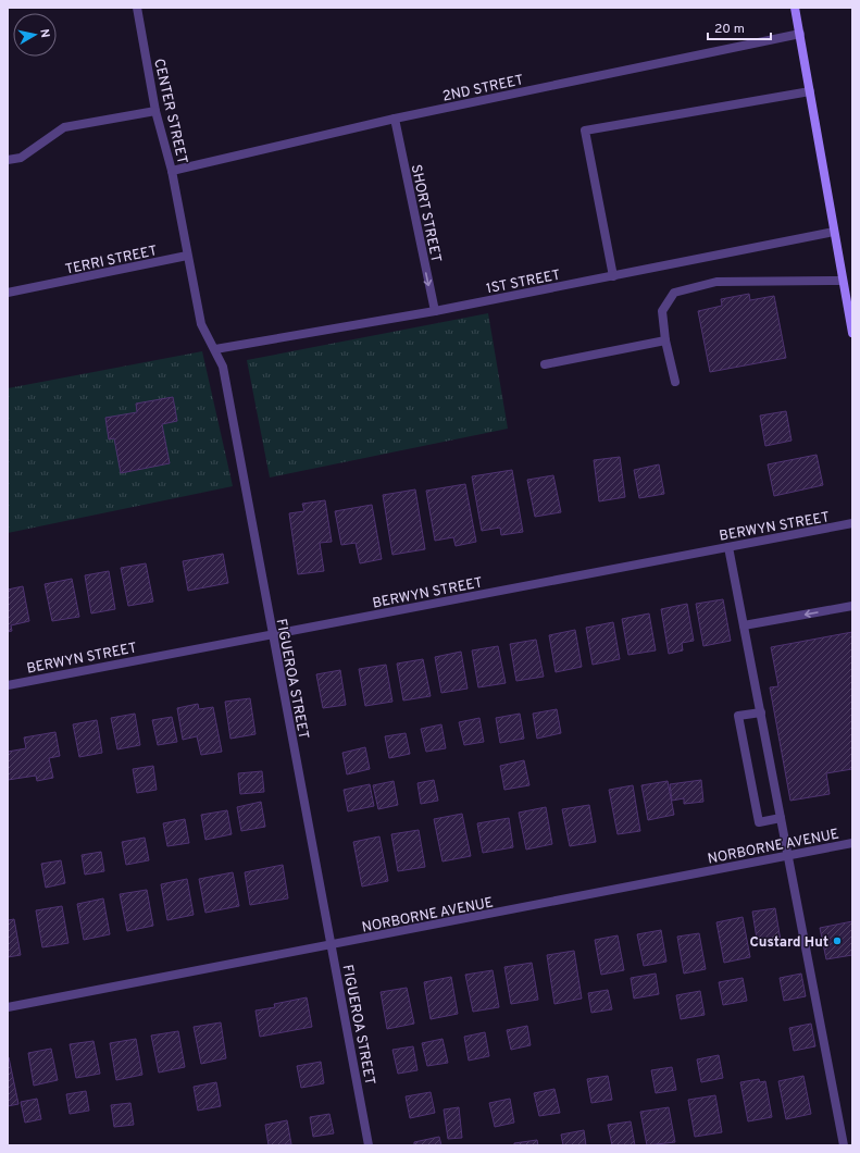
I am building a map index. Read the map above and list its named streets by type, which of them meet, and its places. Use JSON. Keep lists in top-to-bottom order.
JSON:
{
  "streets": {
    "street": [
      "2ND STREET",
      "CENTER STREET",
      "SHORT STREET",
      "TERRI STREET",
      "1ST STREET",
      "BERWYN STREET",
      "FIGUEROA STREET",
      "NORBORNE AVENUE"
    ]
  },
  "crossings": [
    ["2ND STREET", "CENTER STREET"],
    ["2ND STREET", "SHORT STREET"],
    ["CENTER STREET", "FIGUEROA STREET"],
    ["SHORT STREET", "1ST STREET"],
    ["TERRI STREET", "FIGUEROA STREET"],
    ["1ST STREET", "FIGUEROA STREET"],
    ["BERWYN STREET", "FIGUEROA STREET"],
    ["FIGUEROA STREET", "NORBORNE AVENUE"]
  ],
  "one_way": ["SHORT STREET"],
  "places": ["Custard Hut"],
  "scale_bar": "20 m",
  "north": "right"
}
